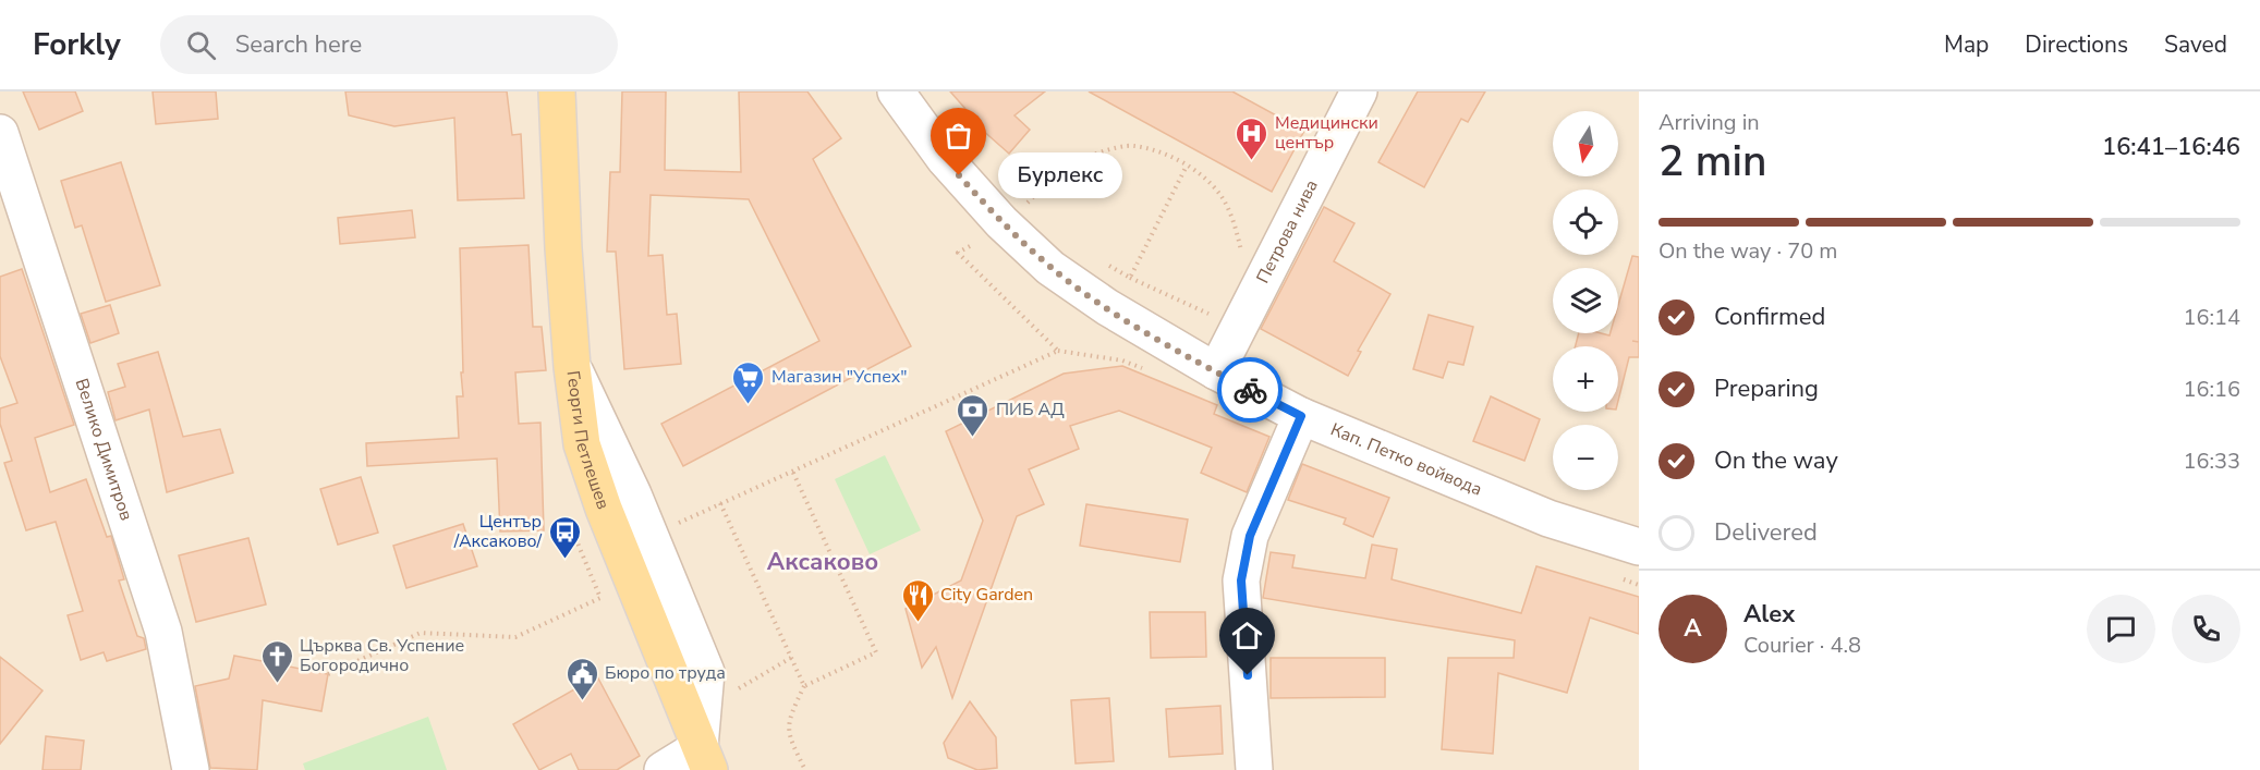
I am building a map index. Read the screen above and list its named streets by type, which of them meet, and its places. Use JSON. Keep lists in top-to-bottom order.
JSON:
{
  "streets": {
    "main road": ["Георги Петлешев"],
    "street": ["Петрова нива", "Велико Димитров", "Кап. Петко войвода"]
  },
  "crossings": [
    ["Петрова нива", "Кап. Петко войвода"]
  ],
  "districts": ["Аксаково"],
  "places": {
    "hospital": ["Медицински център"],
    "other": ["Бурлекс"],
    "supermarket": ["Магазин \"Успех\""],
    "bank": ["ПИБ АД"],
    "bus stop": ["Център /Аксаково/"],
    "restaurant": ["City Garden"],
    "church": ["Църква Св. Успение Богородично"],
    "public building": ["Бюро по труда"]
  },
  "north": "bottom",
  "page": {
    "header": "Forkly",
    "search": "Search here",
    "nav": ["Map", "Directions", "Saved"],
    "heading": ["2 min", "Arriving in", "16:41–16:46"],
    "panel": ["Alex", "Courier · 4.8"],
    "map_buttons": ["+", "−"],
    "bubble": "Бурлекс",
    "bar": "On the way · 70 m",
    "list": [
      ["Confirmed", "16:14"],
      ["Preparing", "16:16"],
      ["On the way", "16:33"],
      "Delivered"
    ],
    "round": "A"
  }
}
